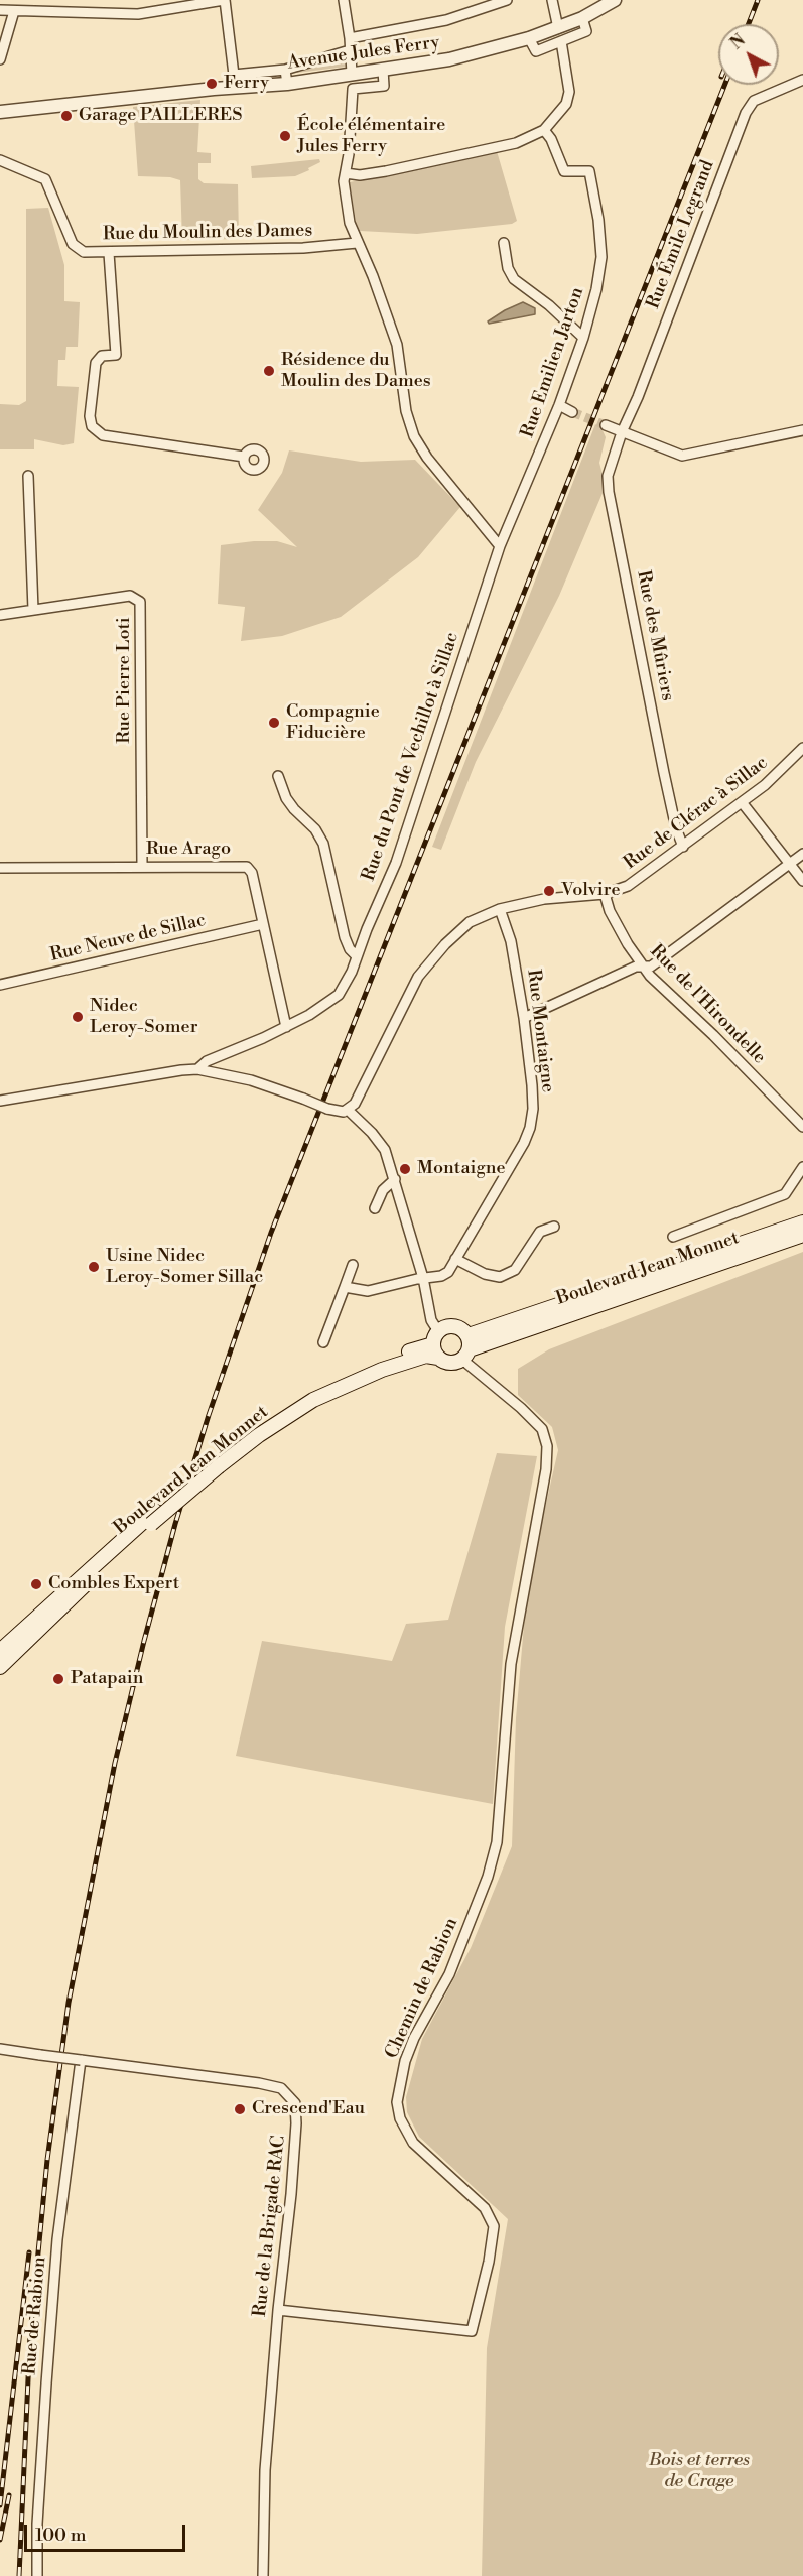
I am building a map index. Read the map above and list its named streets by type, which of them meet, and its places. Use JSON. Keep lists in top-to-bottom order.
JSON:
{
  "streets": {
    "main road": ["Boulevard Jean Monnet"],
    "street": [
      "Avenue Jules Ferry",
      "Rue du Moulin des Dames",
      "Rue Émile Legrand",
      "Rue Emilien Jarton",
      "Rue des Mûriers",
      "Rue Pierre Loti",
      "Rue du Pont de Vechillot à Sillac",
      "Rue de Clérac à Sillac",
      "Rue Arago",
      "Rue Neuve de Sillac",
      "Rue de l'Hirondelle",
      "Rue Montaigne",
      "Chemin de Rabion",
      "Rue de la Brigade RAC",
      "Rue de Rabion"
    ]
  },
  "crossings": [
    ["Rue Émile Legrand", "Rue des Mûriers"],
    ["Rue Emilien Jarton", "Rue du Pont de Vechillot à Sillac"],
    ["Rue des Mûriers", "Rue de Clérac à Sillac"],
    ["Rue Pierre Loti", "Rue Arago"],
    ["Rue du Pont de Vechillot à Sillac", "Rue Arago"],
    ["Rue de Clérac à Sillac", "Rue de l'Hirondelle"],
    ["Rue de Clérac à Sillac", "Rue Montaigne"],
    ["Rue Arago", "Rue Neuve de Sillac"],
    ["Boulevard Jean Monnet", "Chemin de Rabion"],
    ["Chemin de Rabion", "Rue de la Brigade RAC"],
    ["Rue de la Brigade RAC", "Rue de Rabion"]
  ],
  "parks": ["Bois et terres de Crage"],
  "places": [
    "Ferry",
    "Garage PAILLERES",
    "École élémentaire Jules Ferry",
    "Résidence du Moulin des Dames",
    "Compagnie Fiducière",
    "Volvire",
    "Nidec Leroy-Somer",
    "Montaigne",
    "Usine Nidec Leroy-Somer Sillac",
    "Combles Expert",
    "Patapain",
    "Crescend'Eau"
  ],
  "scale_bar": "100 m",
  "north": "top left"
}
